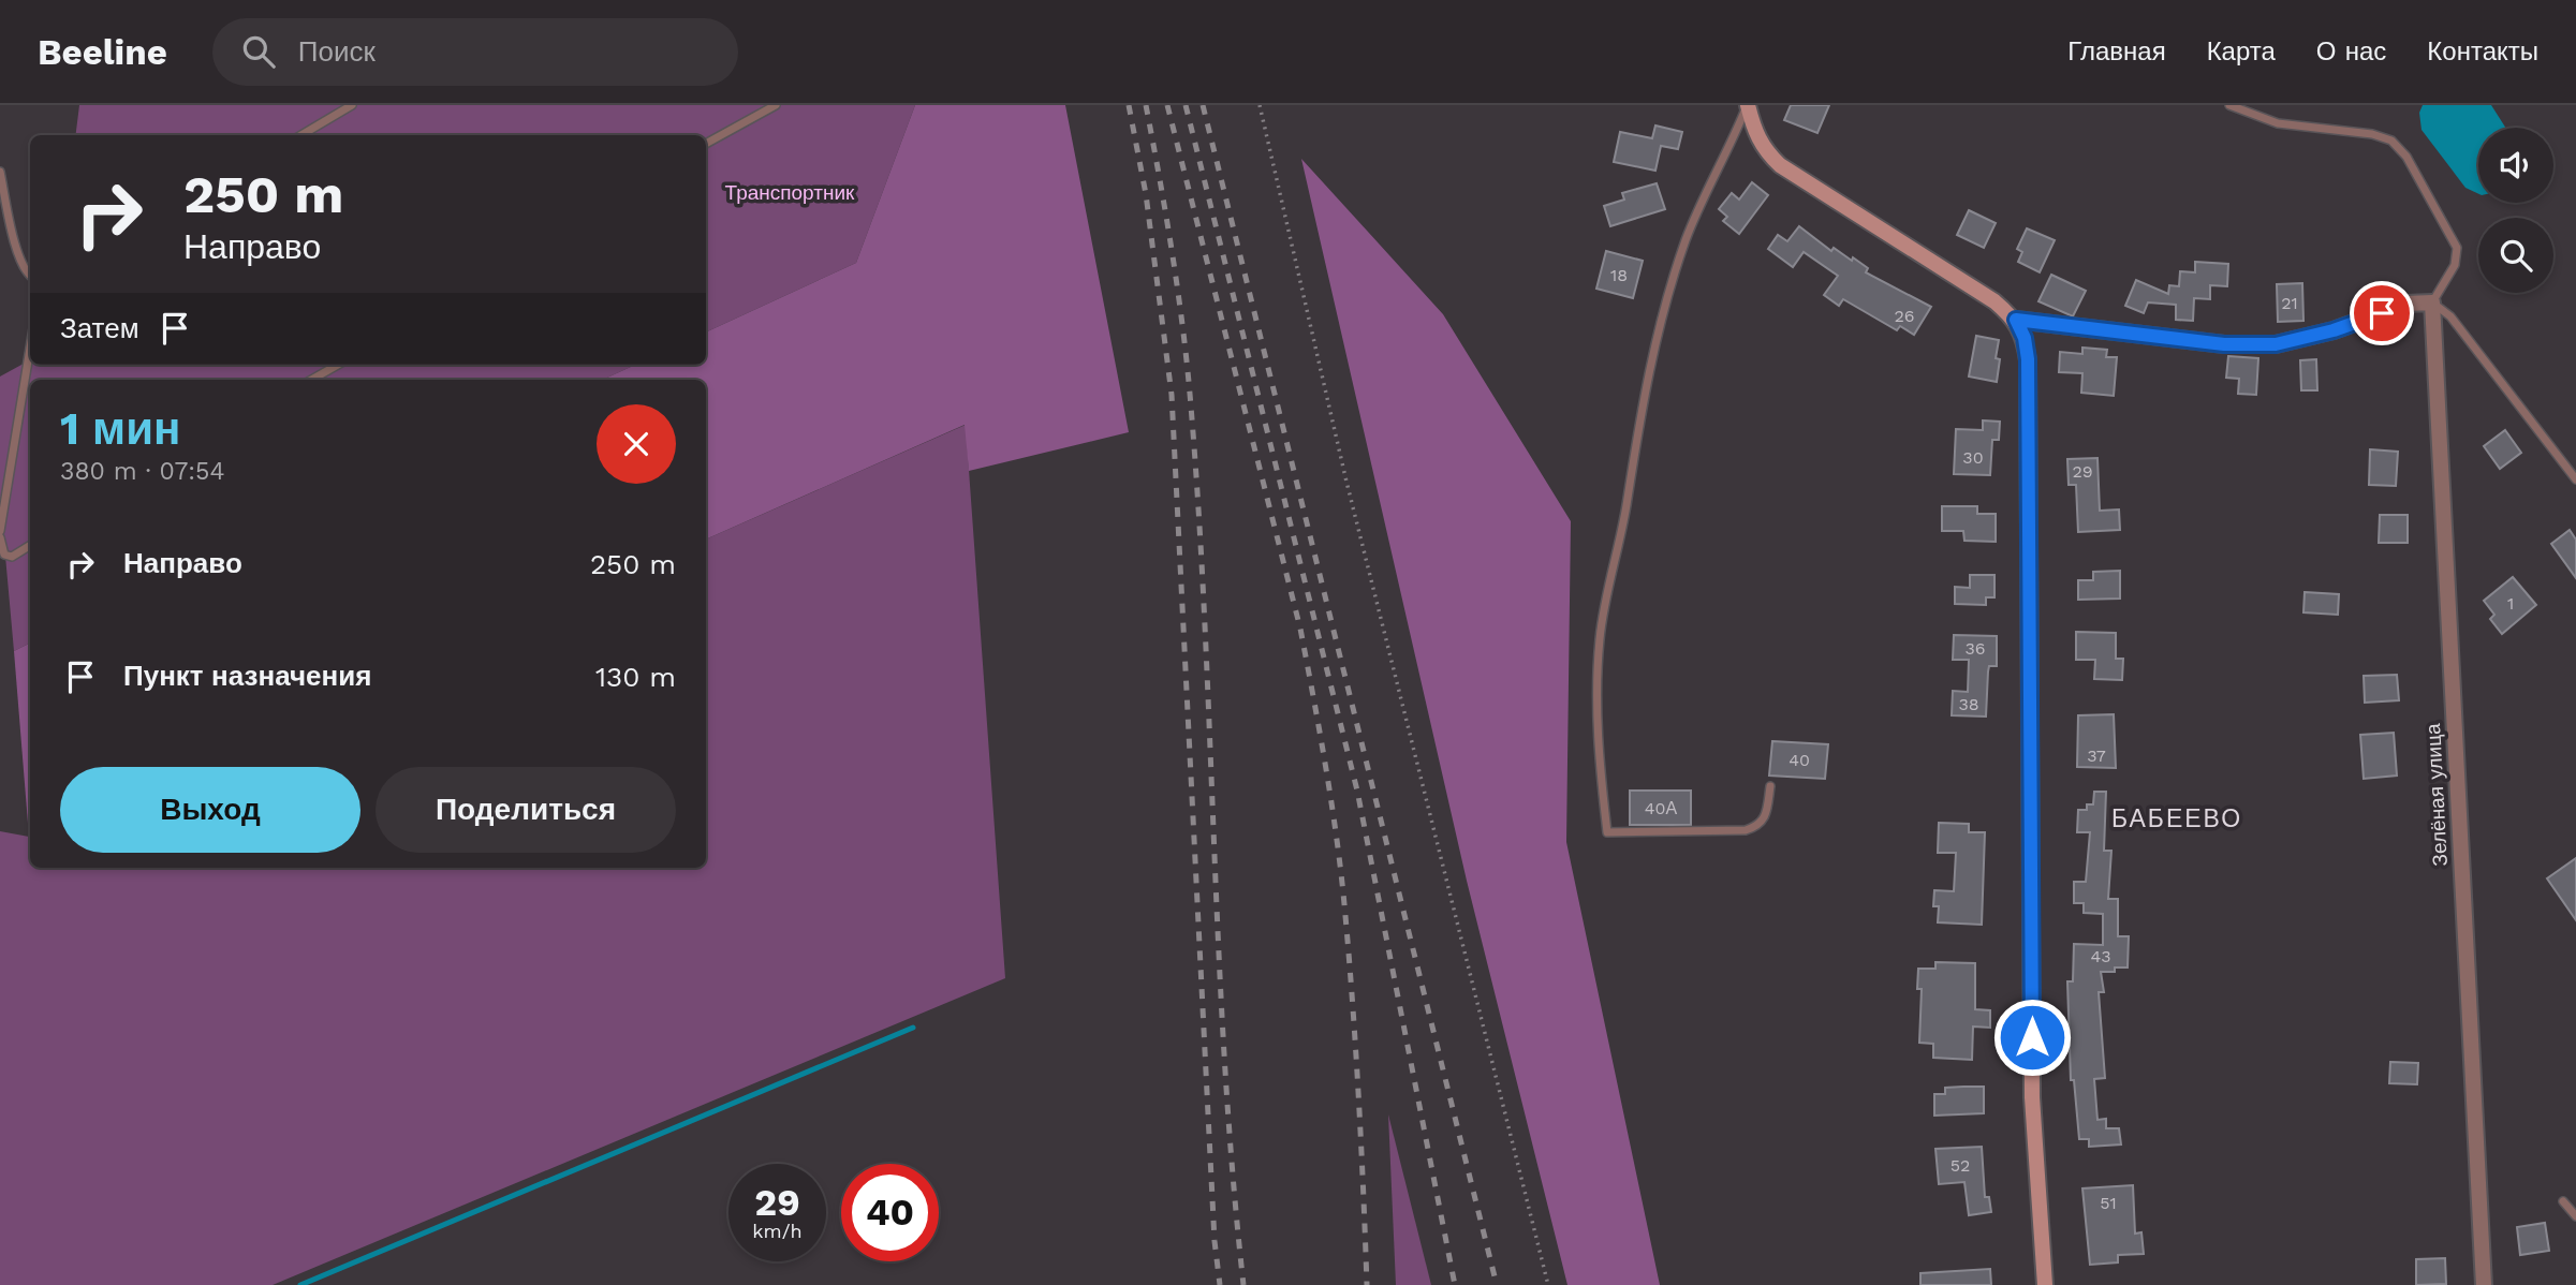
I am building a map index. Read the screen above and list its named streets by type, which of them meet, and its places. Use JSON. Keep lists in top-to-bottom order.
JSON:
{
  "streets": {
    "street": ["Зелёная улица"]
  },
  "districts": ["БАБЕЕВО"],
  "parks": ["Транспортник"],
  "house_numbers": [
    "18",
    "21",
    "26",
    "30",
    "29",
    "1",
    "36",
    "38",
    "37",
    "40",
    "40А",
    "43",
    "52",
    "51"
  ],
  "page": {
    "header": "Beeline",
    "search": "Поиск",
    "nav": [
      "Главная",
      "Карта",
      "О нас",
      "Контакты"
    ],
    "turn": ["250 m", "Направо"],
    "then": "Затем",
    "heading": ["1 мин", "380 m · 07:54"],
    "list": [
      {
        "name": "Направо",
        "value": "250 m"
      },
      {
        "name": "Пункт назначения",
        "value": "130 m"
      }
    ],
    "buttons": ["Выход", "Поделиться"],
    "speed": "29 km/h",
    "limit": "40"
  }
}
